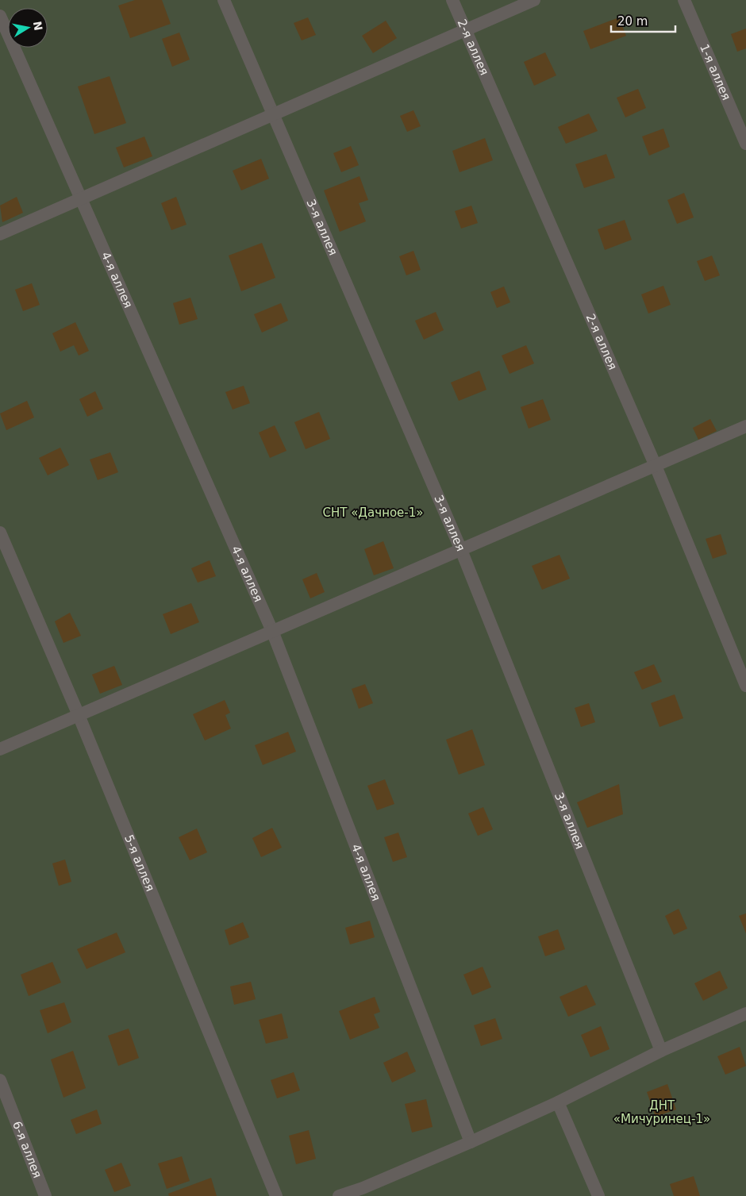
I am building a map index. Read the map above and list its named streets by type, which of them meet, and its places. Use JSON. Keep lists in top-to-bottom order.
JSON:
{
  "streets": {
    "lane": [
      "2-я аллея",
      "1-я аллея",
      "3-я аллея",
      "4-я аллея",
      "5-я аллея",
      "6-я аллея"
    ]
  },
  "parks": ["СНТ «Дачное-1»", "ДНТ «Мичуринец-1»"],
  "scale_bar": "20 m",
  "north": "right"
}
